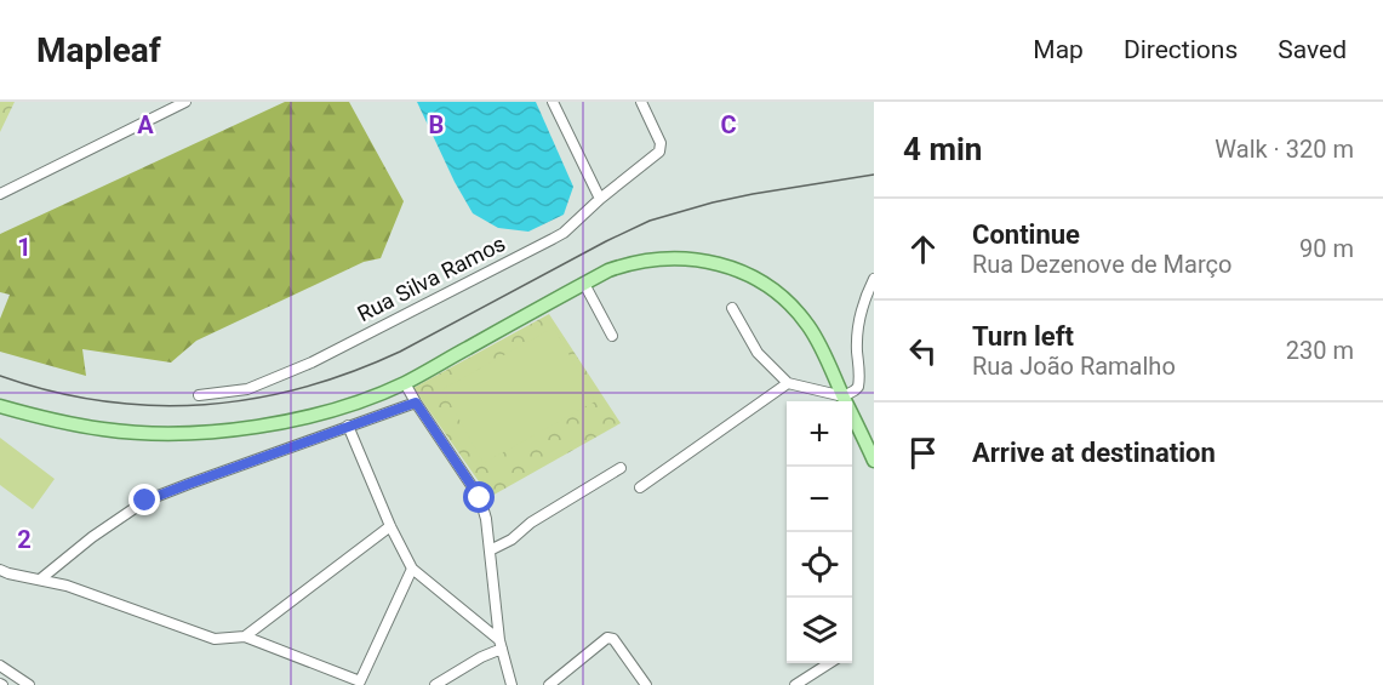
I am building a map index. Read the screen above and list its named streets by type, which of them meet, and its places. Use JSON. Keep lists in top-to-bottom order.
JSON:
{
  "streets": {
    "street": ["Rua Silva Ramos"]
  },
  "page": {
    "header": "Mapleaf",
    "nav": ["Map", "Directions", "Saved"],
    "heading": ["4 min", "Walk · 320 m"],
    "list": [
      ["Continue", "Rua Dezenove de Março", "90 m"],
      ["Turn left", "Rua João Ramalho", "230 m"],
      "Arrive at destination"
    ],
    "map_buttons": ["+", "−"]
  },
  "grid": {
    "columns": ["A", "B", "C"],
    "rows": ["1", "2"]
  }
}
